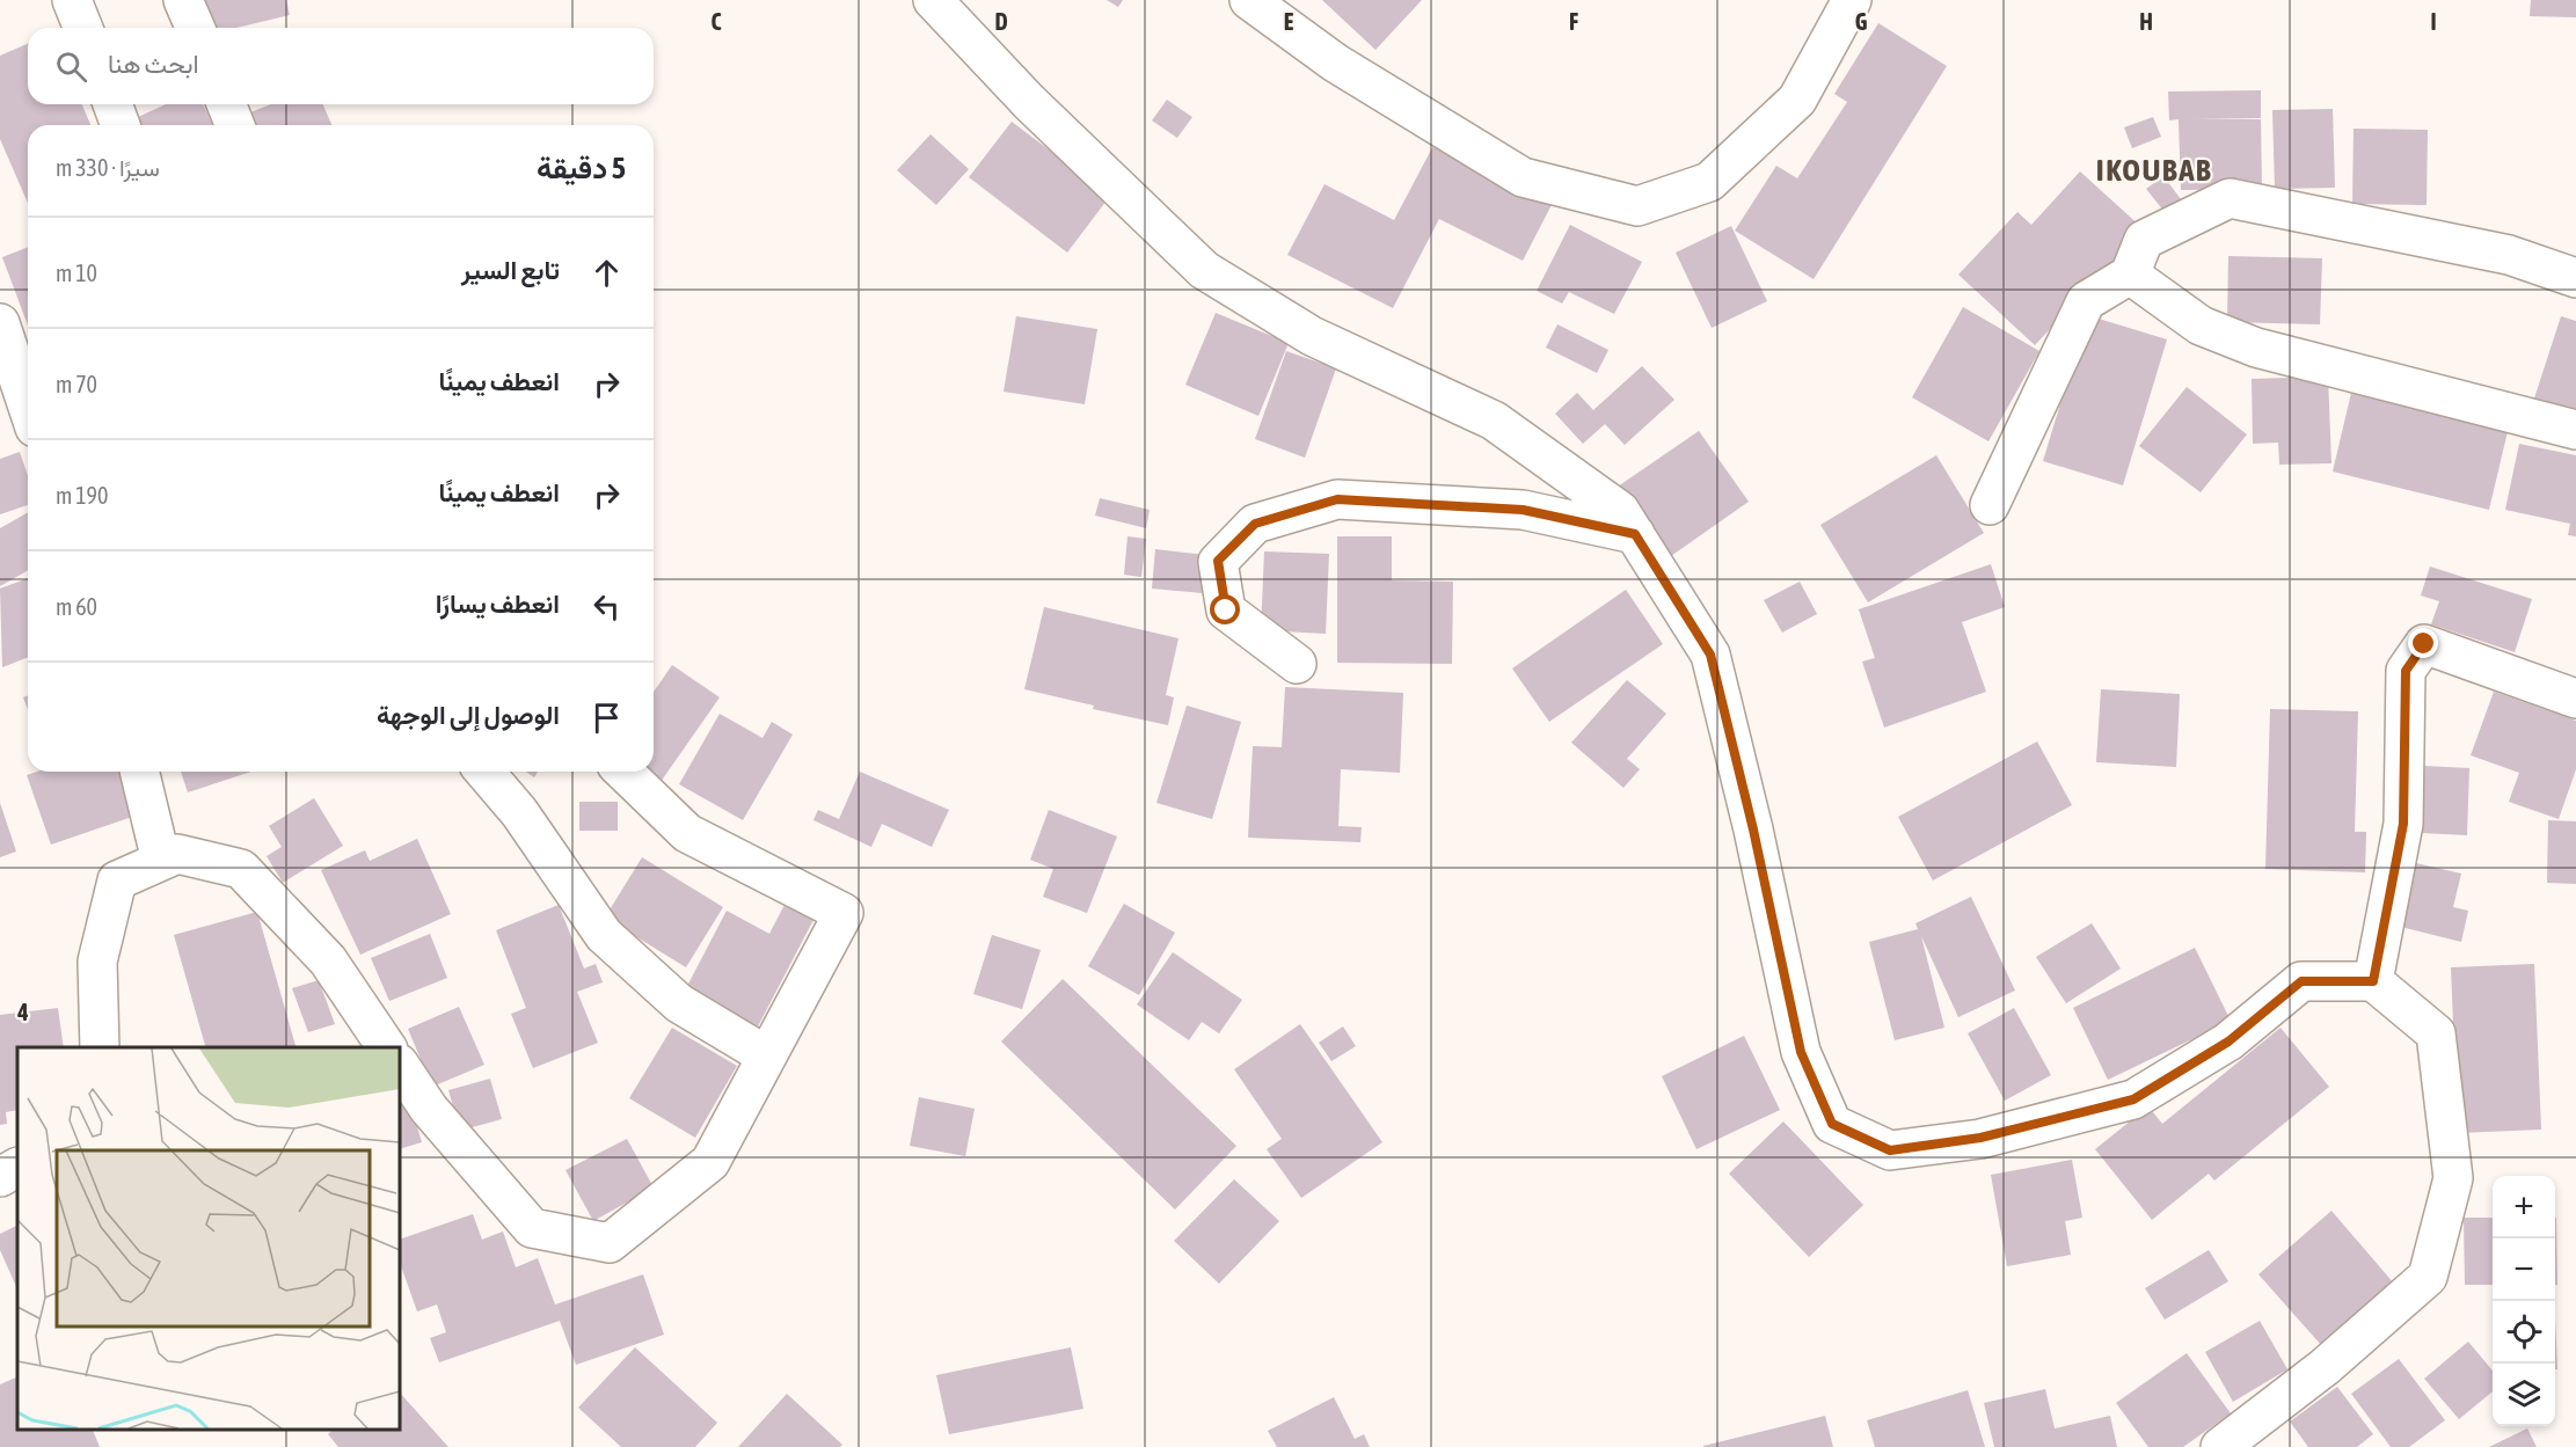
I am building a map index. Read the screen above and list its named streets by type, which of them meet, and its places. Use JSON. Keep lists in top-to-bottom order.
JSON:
{
  "districts": ["IKOUBAB"],
  "page": {
    "search": "ابحث هنا",
    "heading": ["5 دقيقة", "سيرًا · 330 m"],
    "list": [
      ["تابع السير", "10 m"],
      ["انعطف يمينًا", "70 m"],
      ["انعطف يمينًا", "190 m"],
      ["انعطف يسارًا", "60 m"],
      "الوصول إلى الوجهة"
    ],
    "map_buttons": ["+", "−"]
  },
  "grid": {
    "columns": [
      "C",
      "D",
      "E",
      "F",
      "G",
      "H",
      "I"
    ],
    "rows": ["4"]
  }
}
